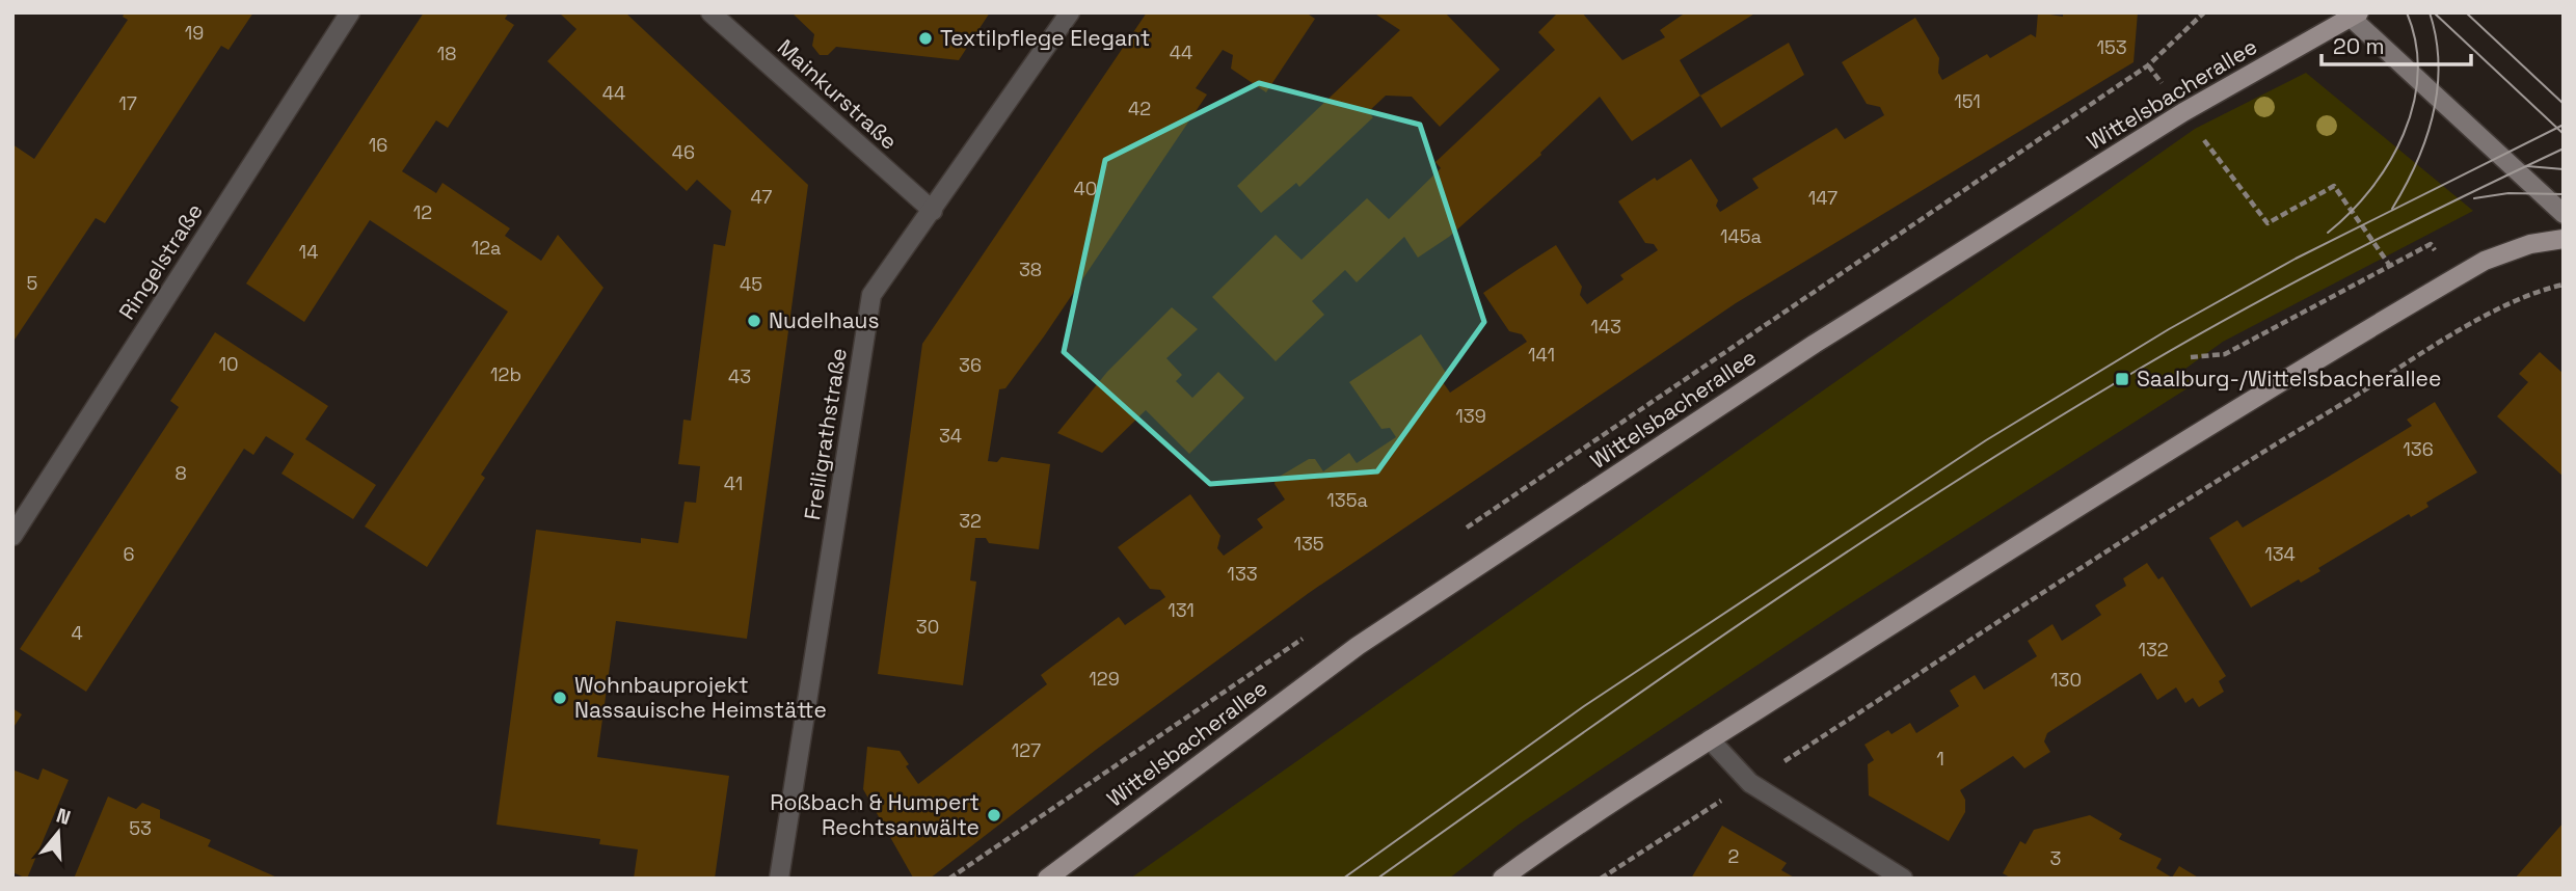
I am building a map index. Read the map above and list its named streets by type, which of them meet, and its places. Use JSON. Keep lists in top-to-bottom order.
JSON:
{
  "streets": {
    "main road": ["Wittelsbacherallee"],
    "street": ["Mainkurstraße", "Ringelstraße", "Freiligrathstraße"]
  },
  "crossings": [
    ["Mainkurstraße", "Freiligrathstraße"]
  ],
  "places": {
    "other": [
      "Textilpflege Elegant",
      "Nudelhaus",
      "Wohnbauprojekt Nassauische Heimstätte",
      "Roßbach & Humpert Rechtsanwälte"
    ],
    "transit": ["Saalburg-/Wittelsbacherallee"]
  },
  "house_numbers": [
    "19",
    "153",
    "44",
    "18",
    "44",
    "151",
    "17",
    "42",
    "16",
    "46",
    "40",
    "47",
    "147",
    "12",
    "145a",
    "12a",
    "14",
    "38",
    "5",
    "45",
    "143",
    "141",
    "10",
    "36",
    "12b",
    "43",
    "139",
    "34",
    "136",
    "8",
    "41",
    "135a",
    "32",
    "135",
    "6",
    "134",
    "133",
    "131",
    "30",
    "4",
    "132",
    "129",
    "130",
    "127",
    "1",
    "53",
    "2",
    "3"
  ],
  "scale_bar": "20 m",
  "north": "top"
}
